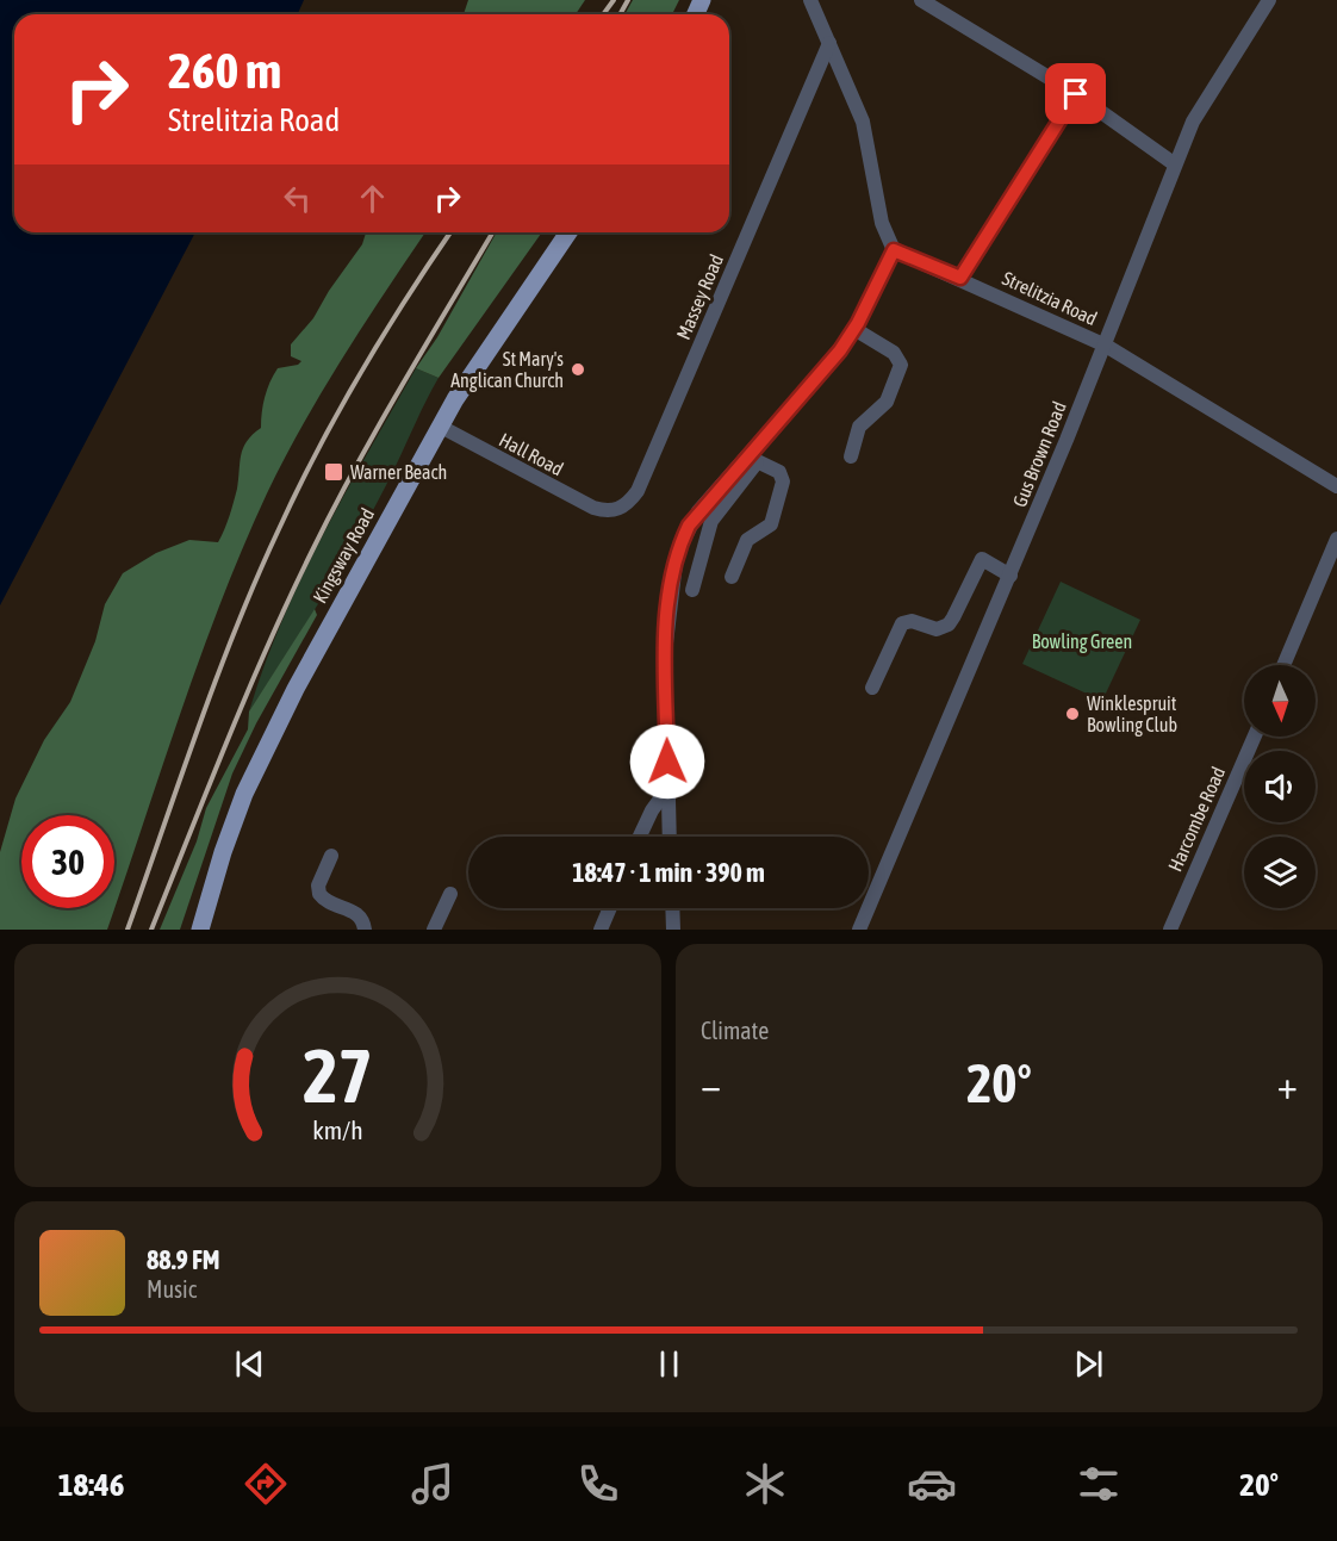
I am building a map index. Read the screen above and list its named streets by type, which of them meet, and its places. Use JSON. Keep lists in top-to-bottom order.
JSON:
{
  "streets": {
    "main road": ["Kingsway Road"],
    "street": [
      "Massey Road",
      "Strelitzia Road",
      "Hall Road",
      "Gus Brown Road",
      "Harcombe Road"
    ]
  },
  "crossings": [
    ["Massey Road", "Hall Road"],
    ["Strelitzia Road", "Gus Brown Road"],
    ["Hall Road", "Kingsway Road"]
  ],
  "parks": ["Bowling Green"],
  "places": {
    "other": ["St Mary's Anglican Church", "Winklespruit Bowling Club"],
    "transit": ["Warner Beach"]
  },
  "north": "bottom",
  "page": {
    "turn": ["260 m", "Strelitzia Road"],
    "limit": "30",
    "trip": "18:47 · 1 min · 390 m",
    "tile": "Climate",
    "heat": ["−", "20°", "+"],
    "song": ["88.9 FM", "Music"],
    "tabs": ["18:46", "20°"],
    "gauge": ["27", "km/h"]
  }
}
